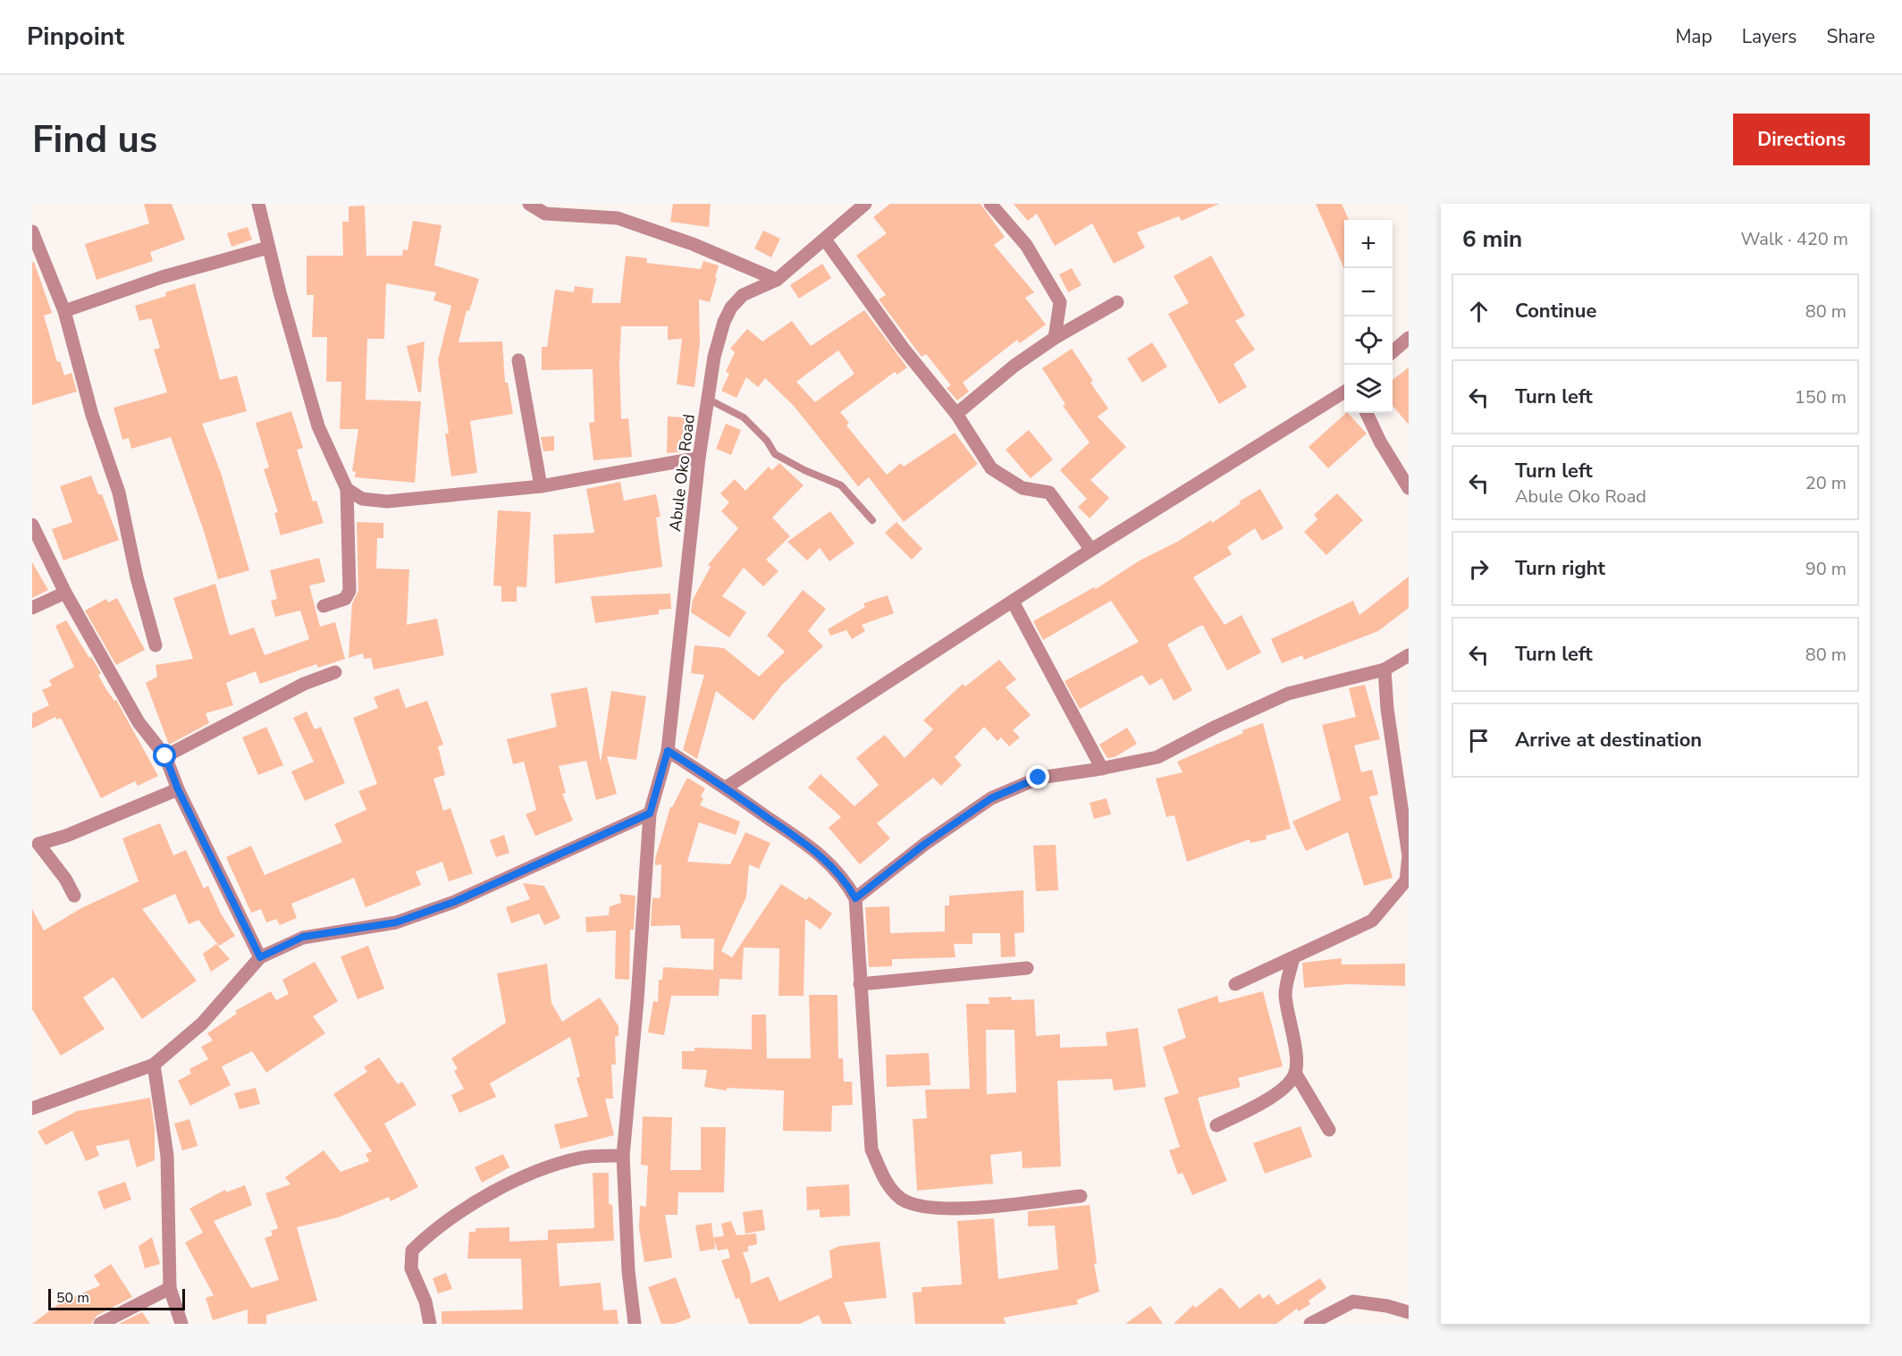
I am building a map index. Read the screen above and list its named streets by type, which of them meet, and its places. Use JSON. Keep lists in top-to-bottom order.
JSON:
{
  "streets": {
    "street": ["Abule Oko Road"]
  },
  "scale_bar": "50 m",
  "page": {
    "header": "Pinpoint",
    "nav": ["Map", "Layers", "Share"],
    "buttons": "Directions",
    "title": "Find us",
    "heading": ["6 min", "Walk · 420 m"],
    "map_buttons": ["+", "−"],
    "list": [
      ["Continue", "80 m"],
      ["Turn left", "150 m"],
      ["Turn left", "Abule Oko Road", "20 m"],
      ["Turn right", "90 m"],
      ["Turn left", "80 m"],
      "Arrive at destination"
    ],
    "scale": "50 m"
  }
}
